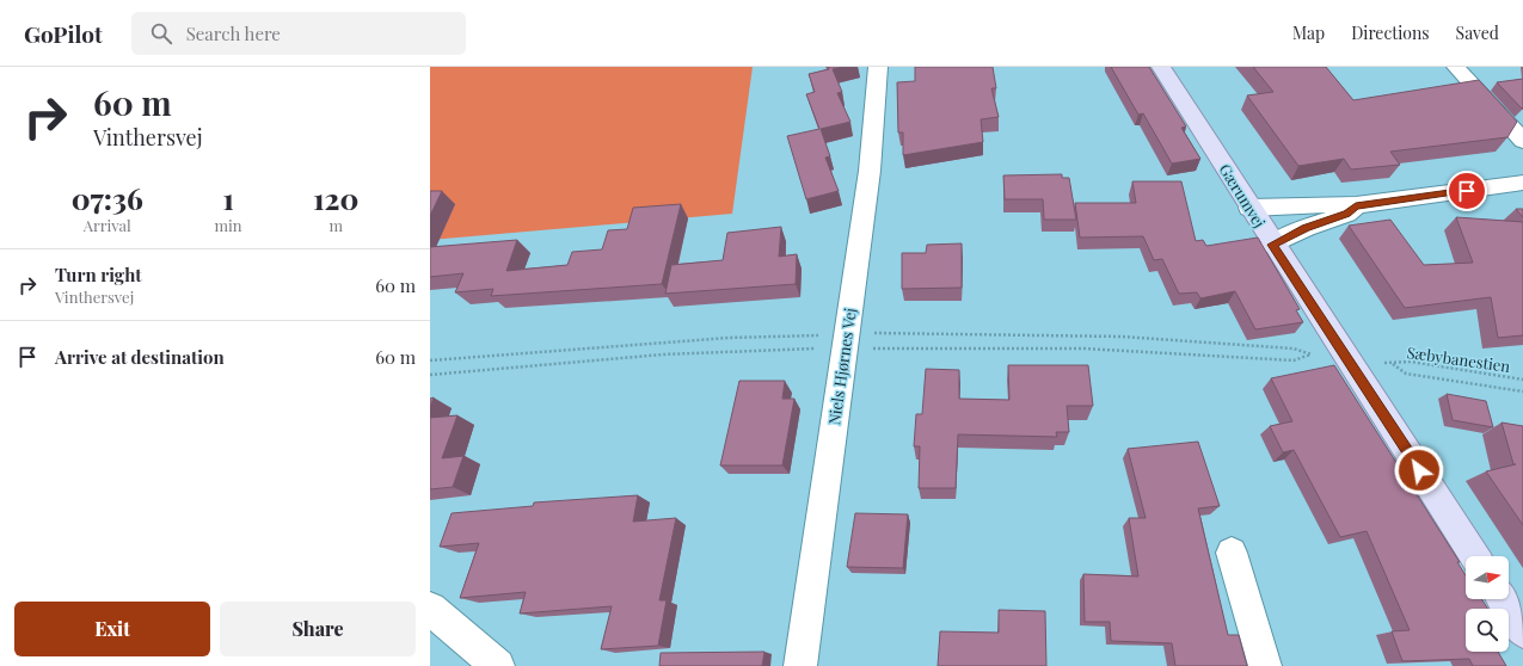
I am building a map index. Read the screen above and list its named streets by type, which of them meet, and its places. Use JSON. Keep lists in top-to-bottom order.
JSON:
{
  "streets": {
    "main road": ["Gærumvej"],
    "street": ["Niels Hjørnes Vej"],
    "path": ["Sæbybanestien"]
  },
  "north": "right",
  "page": {
    "header": "GoPilot",
    "search": "Search here",
    "nav": ["Map", "Directions", "Saved"],
    "turn": ["60 m", "Vinthersvej"],
    "eta": [
      "07:36",
      "Arrival",
      "1",
      "min",
      "120",
      "m"
    ],
    "list": [
      {
        "name": "Turn right",
        "note": "Vinthersvej",
        "value": "60 m"
      },
      {
        "name": "Arrive at destination",
        "value": "60 m"
      }
    ],
    "buttons": ["Exit", "Share"]
  }
}
